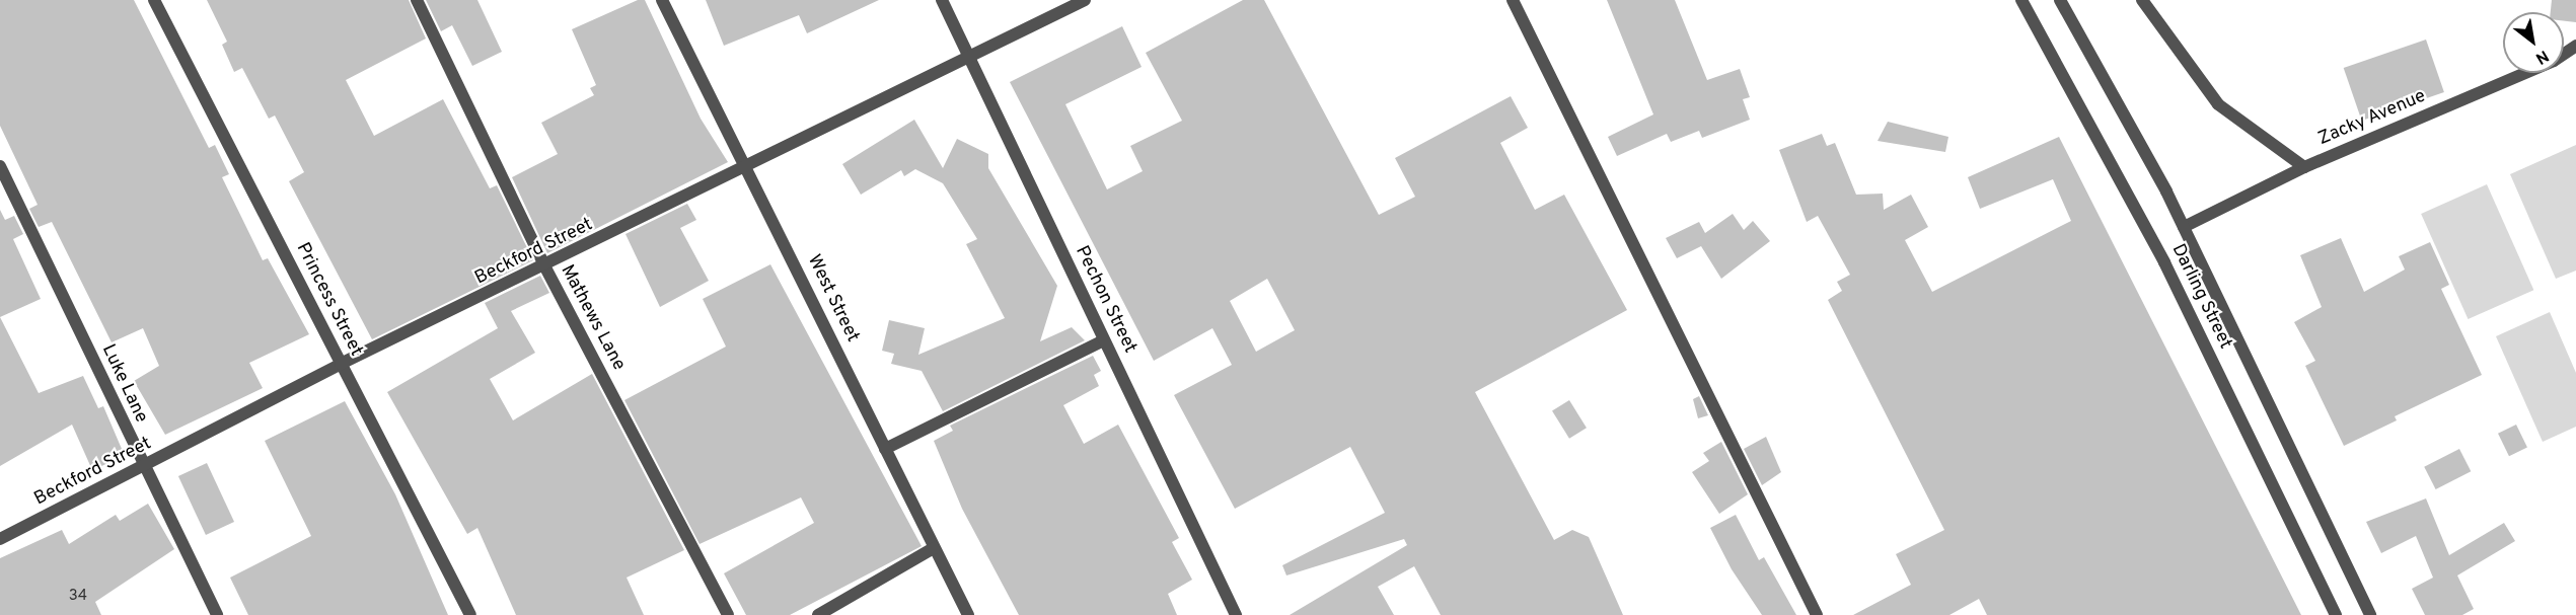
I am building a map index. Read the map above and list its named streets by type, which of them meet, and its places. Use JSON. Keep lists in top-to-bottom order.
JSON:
{
  "streets": {
    "street": [
      "Zacky Avenue",
      "Beckford Street",
      "Darling Street",
      "West Street",
      "Princess Street",
      "Pechon Street",
      "Mathews Lane",
      "Luke Lane"
    ]
  },
  "crossings": [
    ["Zacky Avenue", "Darling Street"],
    ["Beckford Street", "West Street"],
    ["Beckford Street", "Princess Street"],
    ["Beckford Street", "Pechon Street"],
    ["Beckford Street", "Mathews Lane"],
    ["Beckford Street", "Luke Lane"]
  ],
  "house_numbers": ["34"],
  "north": "bottom right"
}
